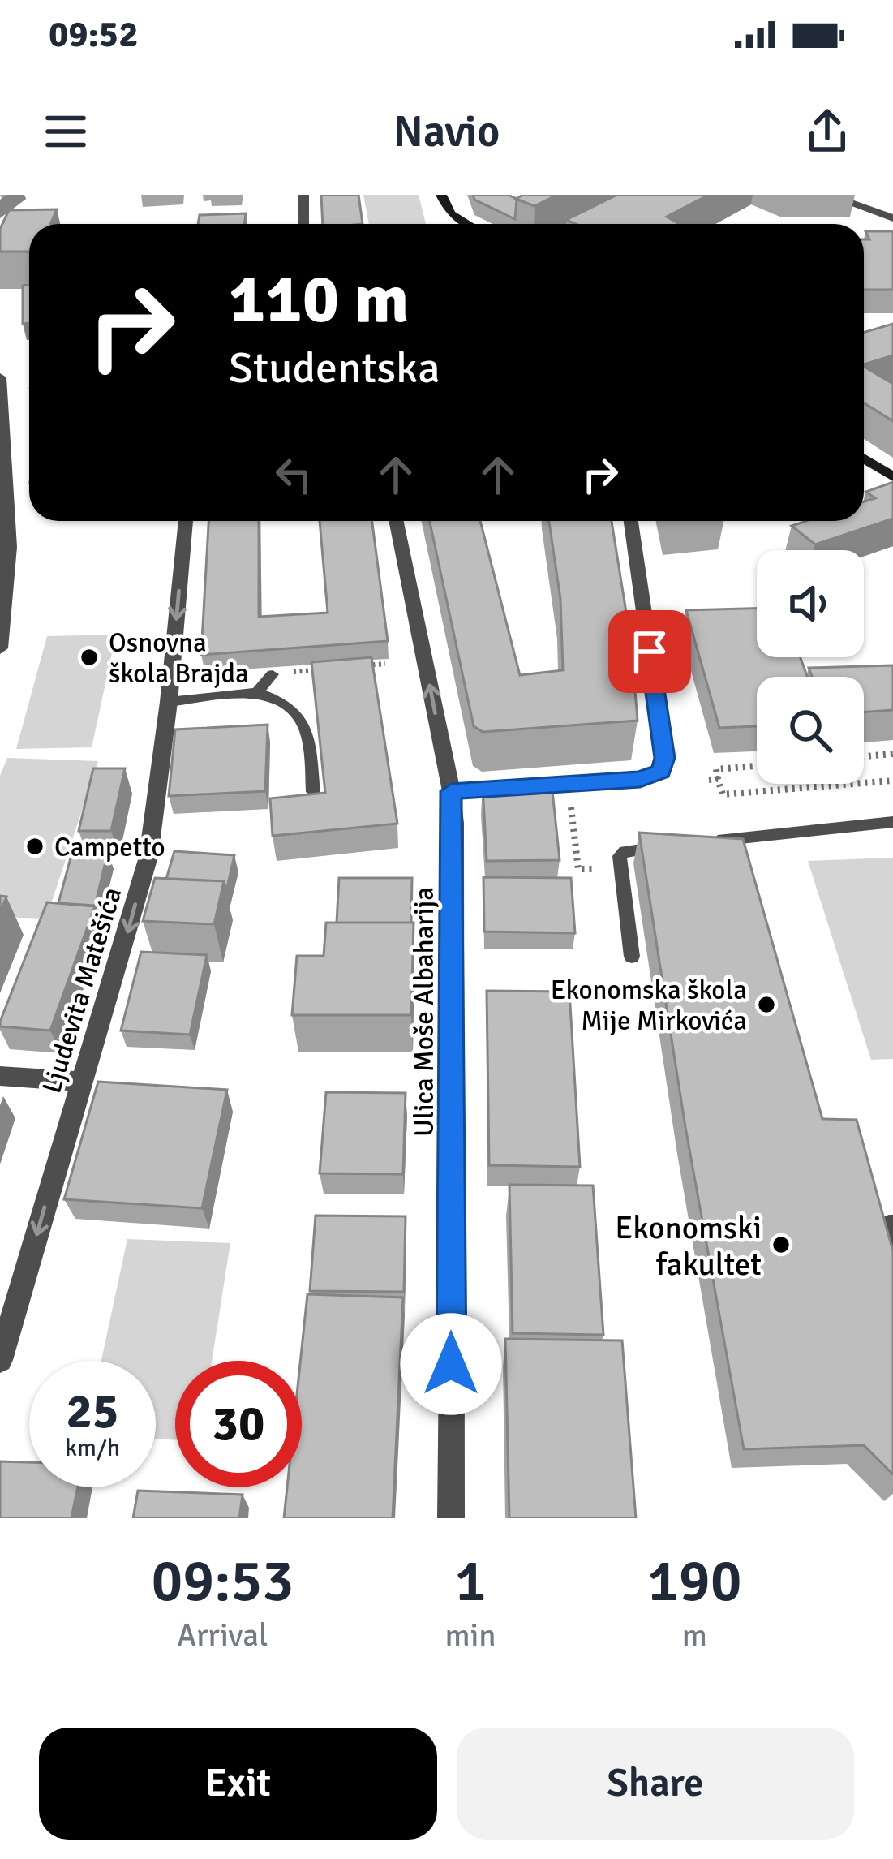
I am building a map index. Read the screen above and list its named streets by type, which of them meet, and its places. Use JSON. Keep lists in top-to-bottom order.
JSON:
{
  "streets": {
    "street": ["Ljudevita Matešića", "Ulica Moše Albaharija"]
  },
  "one_way": ["Ljudevita Matešića"],
  "places": [
    "Osnovna škola Brajda",
    "Campetto",
    "Ekonomska škola Mije Mirkovića",
    "Ekonomski fakultet"
  ],
  "page": {
    "status": "09:52",
    "header": "Navio",
    "turn": ["110 m", "Studentska"],
    "speed": "25 km/h",
    "limit": "30",
    "eta": [
      "09:53",
      "Arrival",
      "1",
      "min",
      "190",
      "m"
    ],
    "buttons": ["Exit", "Share"]
  }
}
